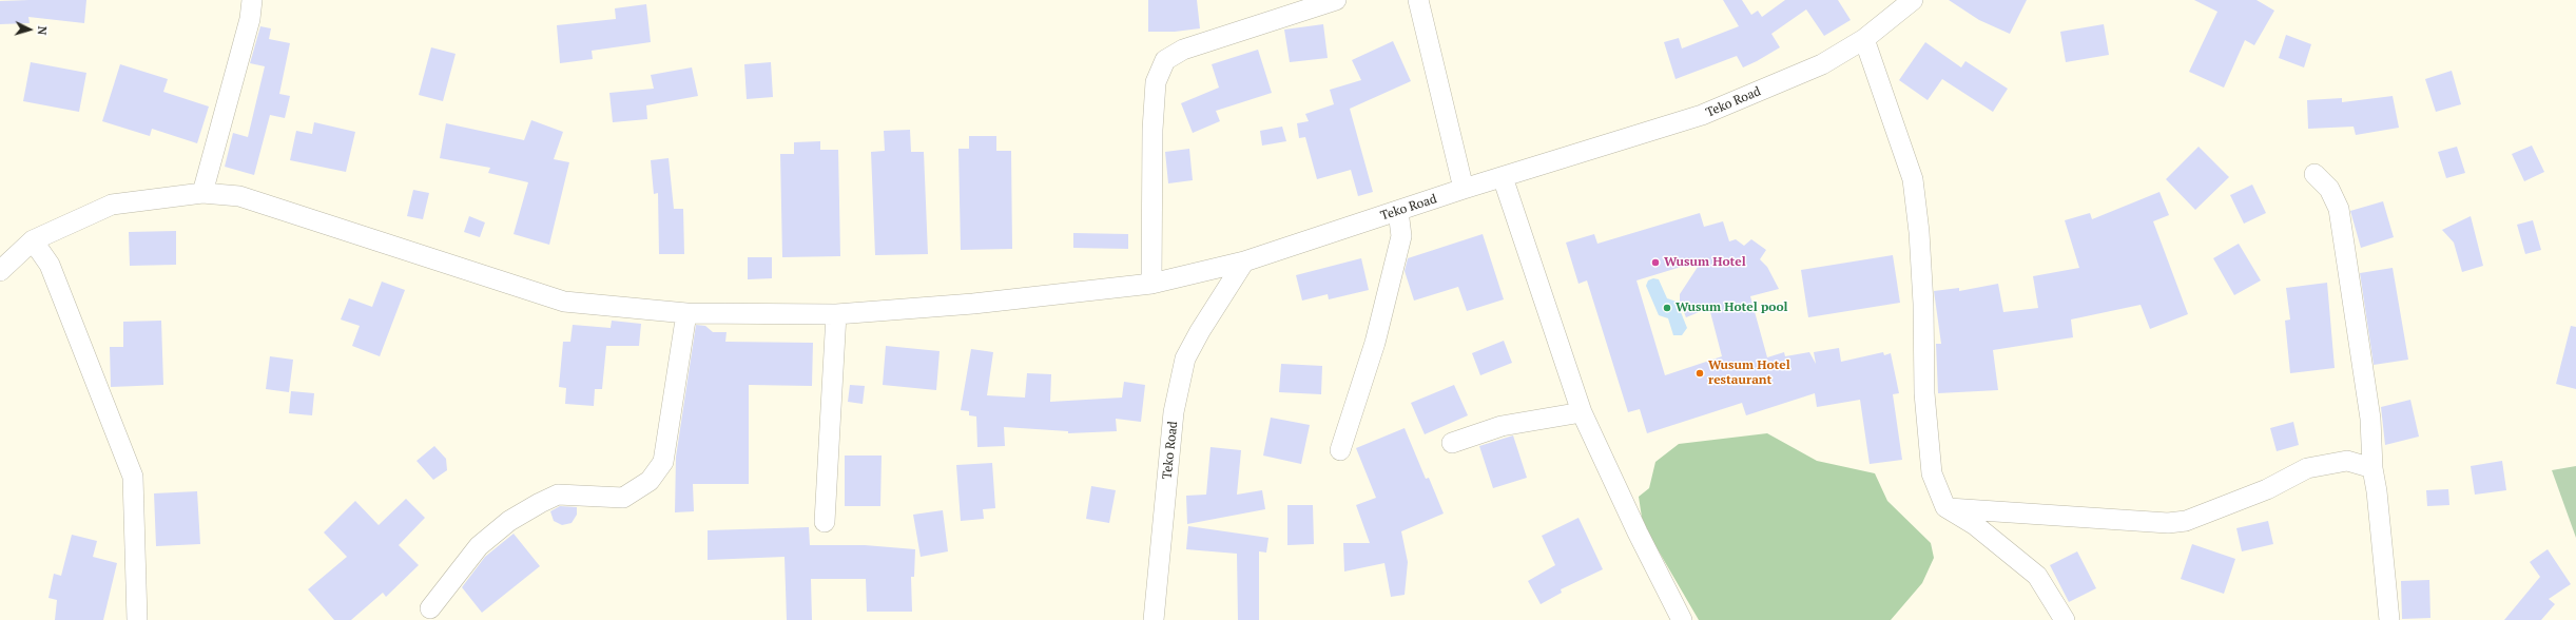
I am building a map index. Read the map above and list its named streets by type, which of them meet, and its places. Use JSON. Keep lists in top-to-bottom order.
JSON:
{
  "streets": {
    "street": ["Teko Road"]
  },
  "places": ["Wusum Hotel", "Wusum Hotel pool", "Wusum Hotel restaurant"],
  "north": "right"
}
